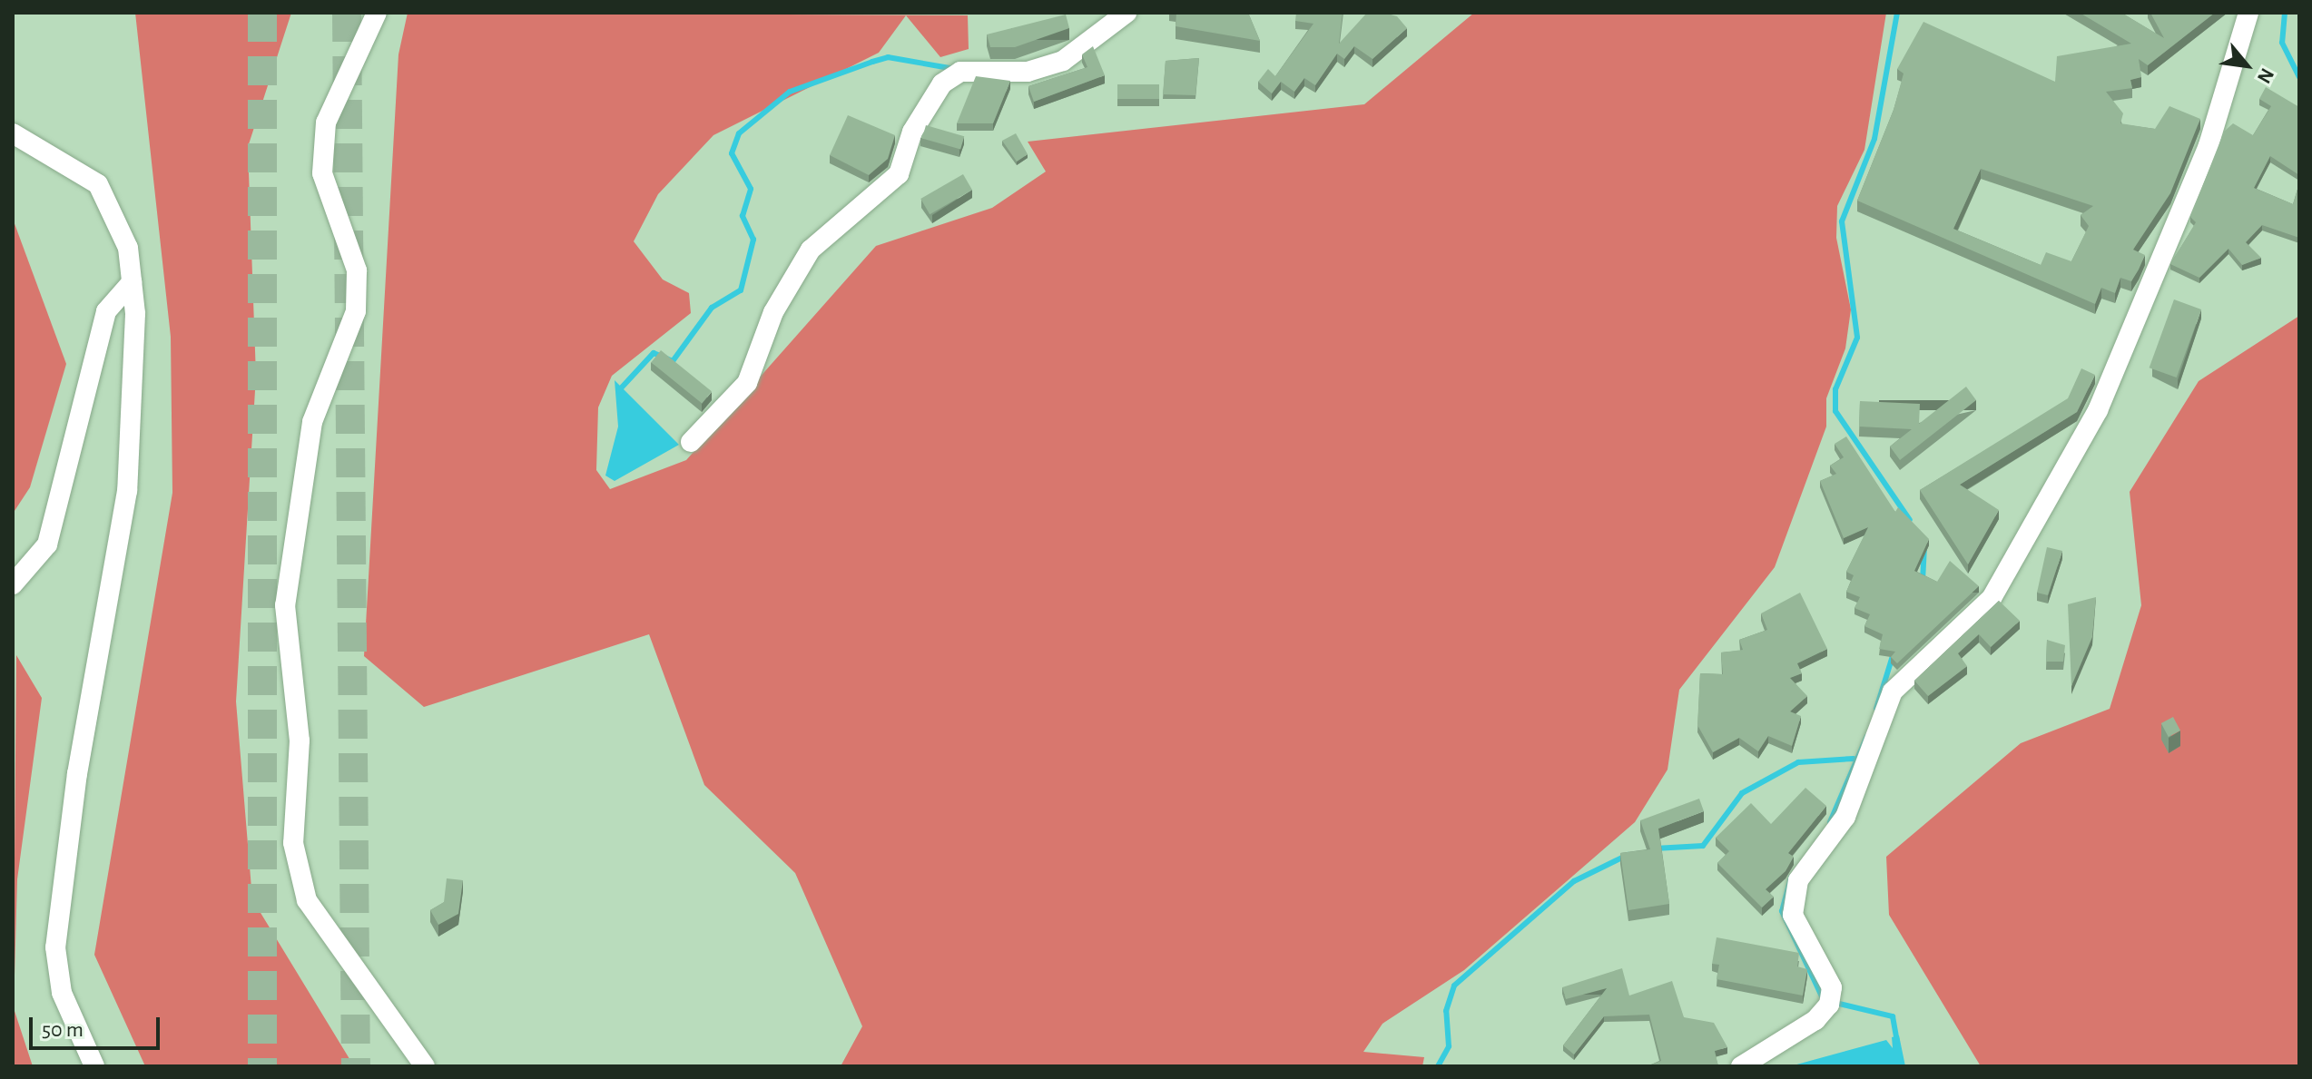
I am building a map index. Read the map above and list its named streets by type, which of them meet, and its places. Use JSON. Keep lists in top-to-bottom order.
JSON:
{
  "scale_bar": "50 m",
  "north": "bottom right"
}
